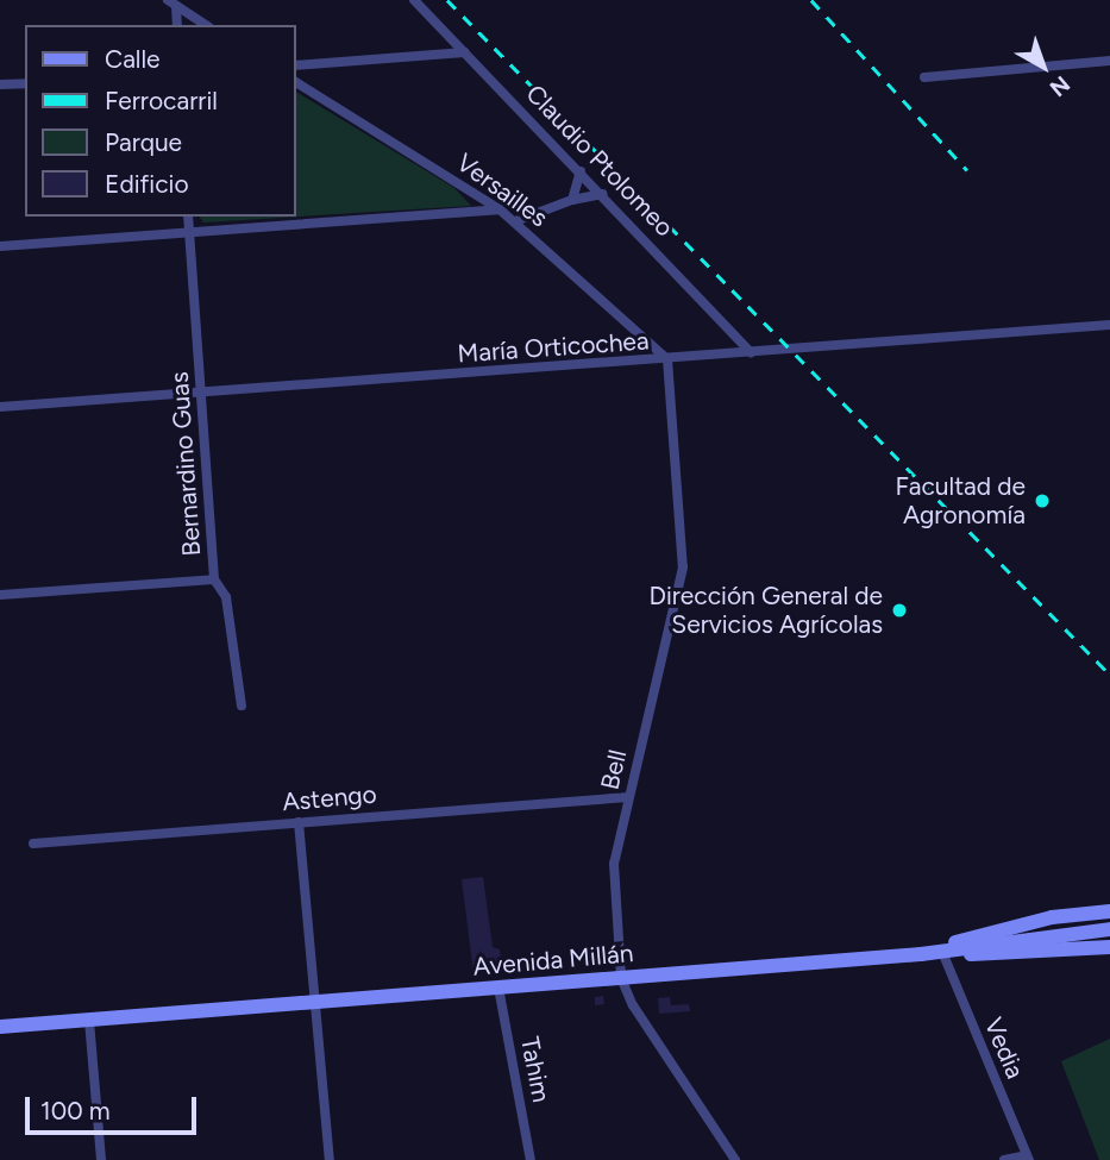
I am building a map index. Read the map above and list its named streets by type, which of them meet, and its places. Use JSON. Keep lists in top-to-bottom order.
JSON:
{
  "streets": {
    "main road": ["Avenida Millán"],
    "street": [
      "Claudio Ptolomeo",
      "Versailles",
      "María Orticochea",
      "Bernardino Guas",
      "Bell",
      "Astengo",
      "Vedia",
      "Tahim"
    ]
  },
  "crossings": [
    ["Claudio Ptolomeo", "María Orticochea"],
    ["Versailles", "María Orticochea"],
    ["Versailles", "Bell"],
    ["María Orticochea", "Bernardino Guas"],
    ["María Orticochea", "Bell"],
    ["Bell", "Astengo"],
    ["Bell", "Avenida Millán"],
    ["Avenida Millán", "Vedia"],
    ["Avenida Millán", "Tahim"]
  ],
  "places": ["Facultad de Agronomía", "Dirección General de Servicios Agrícolas"],
  "legend": [
    "Calle",
    "Ferrocarril",
    "Parque",
    "Edificio"
  ],
  "scale_bar": "100 m",
  "north": "bottom right"
}
